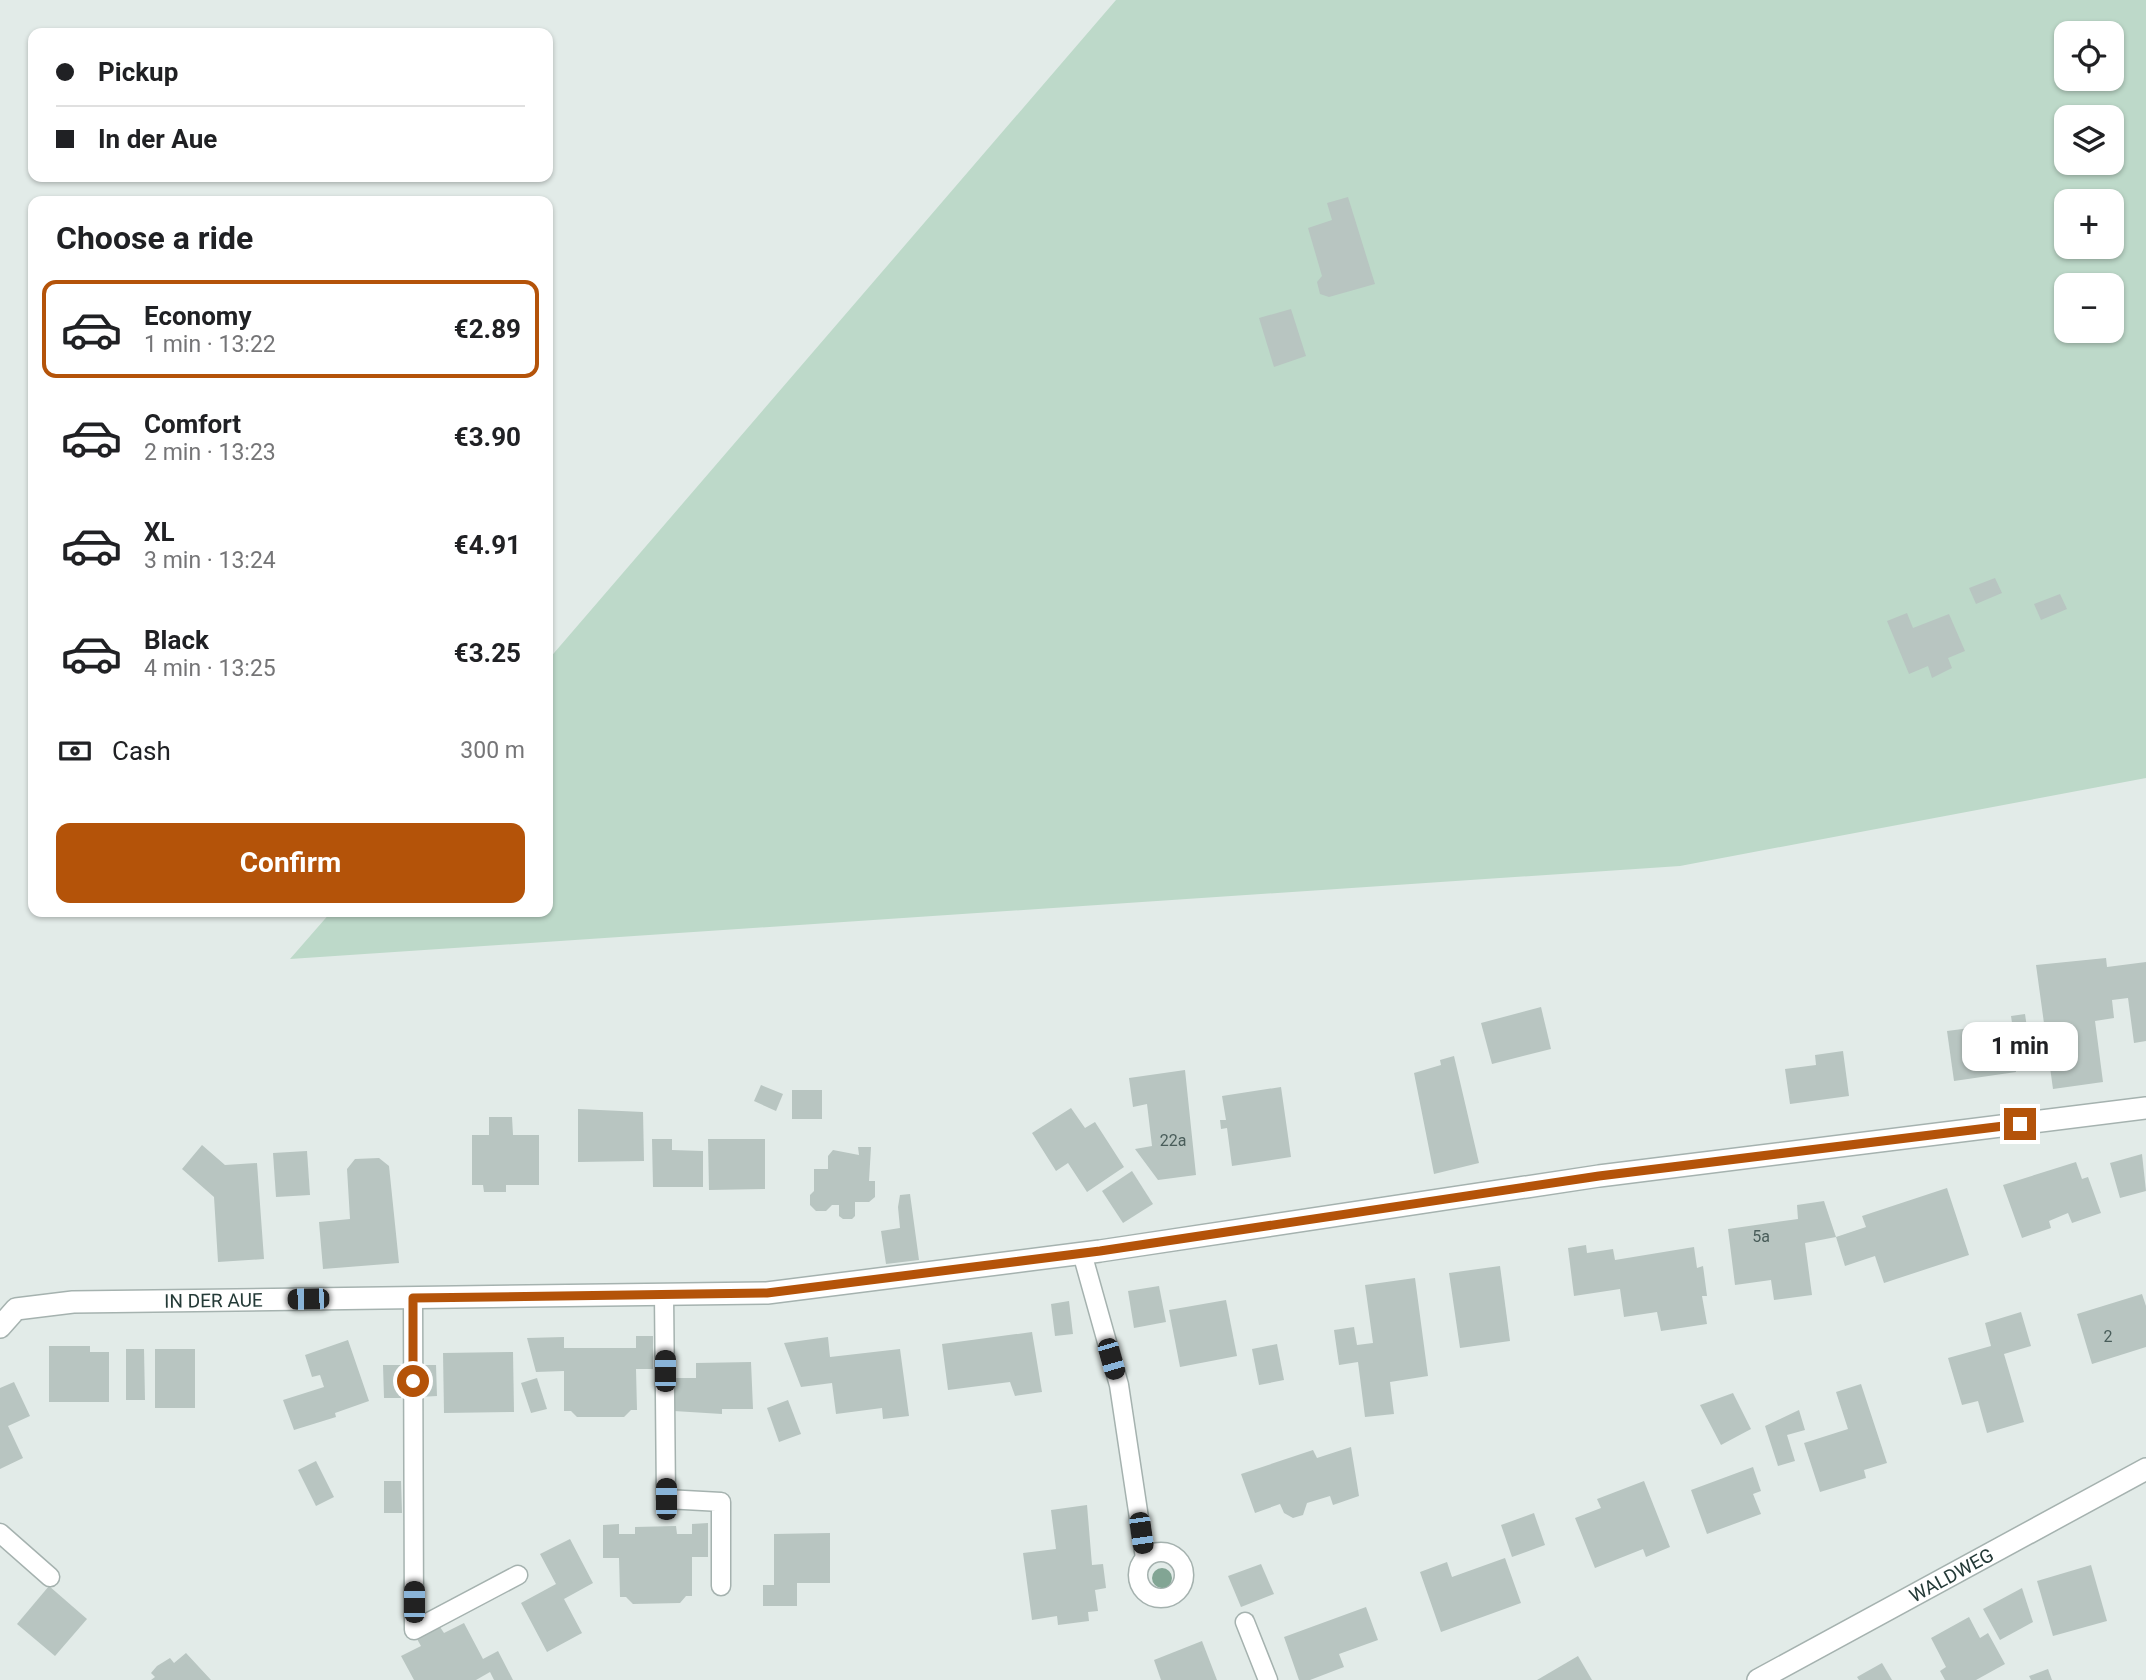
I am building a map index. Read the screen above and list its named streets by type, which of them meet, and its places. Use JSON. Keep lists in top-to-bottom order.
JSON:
{
  "streets": {
    "street": ["IN DER AUE", "WALDWEG"]
  },
  "house_numbers": ["22a", "5a", "2"],
  "page": {
    "map_buttons": ["+", "−"],
    "banner": ["Pickup", "In der Aue"],
    "heading": "Choose a ride",
    "list": [
      {
        "name": "Economy",
        "note": "1 min · 13:22",
        "value": "€2.89"
      },
      {
        "name": "Comfort",
        "note": "2 min · 13:23",
        "value": "€3.90"
      },
      {
        "name": "XL",
        "note": "3 min · 13:24",
        "value": "€4.91"
      },
      {
        "name": "Black",
        "note": "4 min · 13:25",
        "value": "€3.25"
      }
    ],
    "pay": ["Cash", "300 m"],
    "buttons": "Confirm",
    "bubble": "1 min"
  }
}
